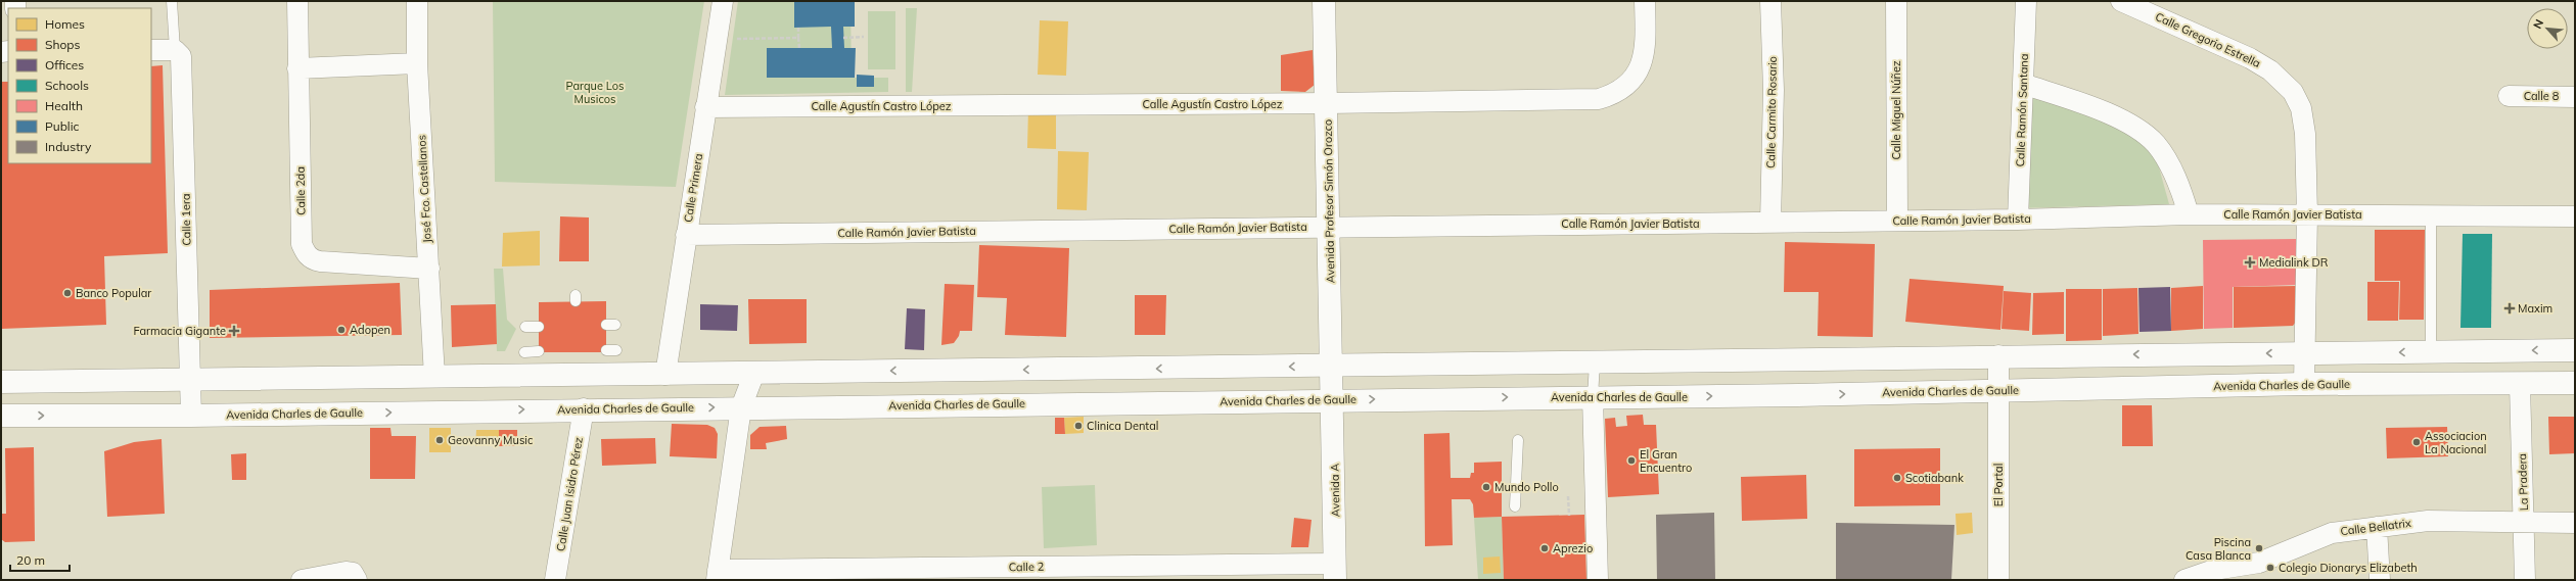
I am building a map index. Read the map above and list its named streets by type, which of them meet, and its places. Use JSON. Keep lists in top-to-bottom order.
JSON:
{
  "streets": {
    "main road": ["Avenida Profesor Simón Orozco", "Avenida Charles de Gaulle", "Avenida A"],
    "street": [
      "Calle Gregorio Estrella",
      "Calle 8",
      "Calle Agustín Castro López",
      "Calle Miguel Núñez",
      "Calle Ramón Santana",
      "Calle Carmito Rosario",
      "Calle Primera",
      "José Fco. Castellanos",
      "Calle 2da",
      "Calle Ramón Javier Batista",
      "Calle 1era",
      "La Pradera",
      "El Portal",
      "Calle Juan Isidro Pérez",
      "Calle Bellatrix",
      "Calle 2"
    ]
  },
  "crossings": [
    ["Calle Gregorio Estrella", "Calle Ramón Javier Batista"],
    ["Calle Gregorio Estrella", "Avenida Charles de Gaulle"],
    ["Calle Agustín Castro López", "Calle Primera"],
    ["Calle Agustín Castro López", "Avenida Profesor Simón Orozco"],
    ["Calle Miguel Núñez", "Calle Ramón Javier Batista"],
    ["Calle Ramón Santana", "Calle Ramón Javier Batista"],
    ["Calle Carmito Rosario", "Calle Ramón Javier Batista"],
    ["Calle Primera", "Calle Ramón Javier Batista"],
    ["José Fco. Castellanos", "Calle 2da"],
    ["Avenida Profesor Simón Orozco", "Calle Ramón Javier Batista"],
    ["Avenida Profesor Simón Orozco", "Avenida Charles de Gaulle"],
    ["Avenida Profesor Simón Orozco", "Avenida A"],
    ["Calle 1era", "Avenida Charles de Gaulle"],
    ["Avenida Charles de Gaulle", "La Pradera"],
    ["Avenida Charles de Gaulle", "El Portal"],
    ["Avenida Charles de Gaulle", "Avenida A"],
    ["Avenida Charles de Gaulle", "Calle Juan Isidro Pérez"],
    ["La Pradera", "Calle Bellatrix"],
    ["Avenida A", "Calle 2"]
  ],
  "parks": ["Parque Los Musicos"],
  "places": {
    "health": ["Medialink DR", "Maxim", "Farmacia Gigante"],
    "other": [
      "Banco Popular",
      "Adopen",
      "Clinica Dental",
      "Geovanny Music",
      "Associacion La Nacional",
      "El Gran Encuentro",
      "Scotiabank",
      "Mundo Pollo",
      "Aprezio",
      "Piscina Casa Blanca",
      "Colegio Dionarys Elizabeth"
    ]
  },
  "legend": [
    "Homes",
    "Shops",
    "Offices",
    "Schools",
    "Health",
    "Public",
    "Industry"
  ],
  "scale_bar": "20 m",
  "north": "top left"
}
